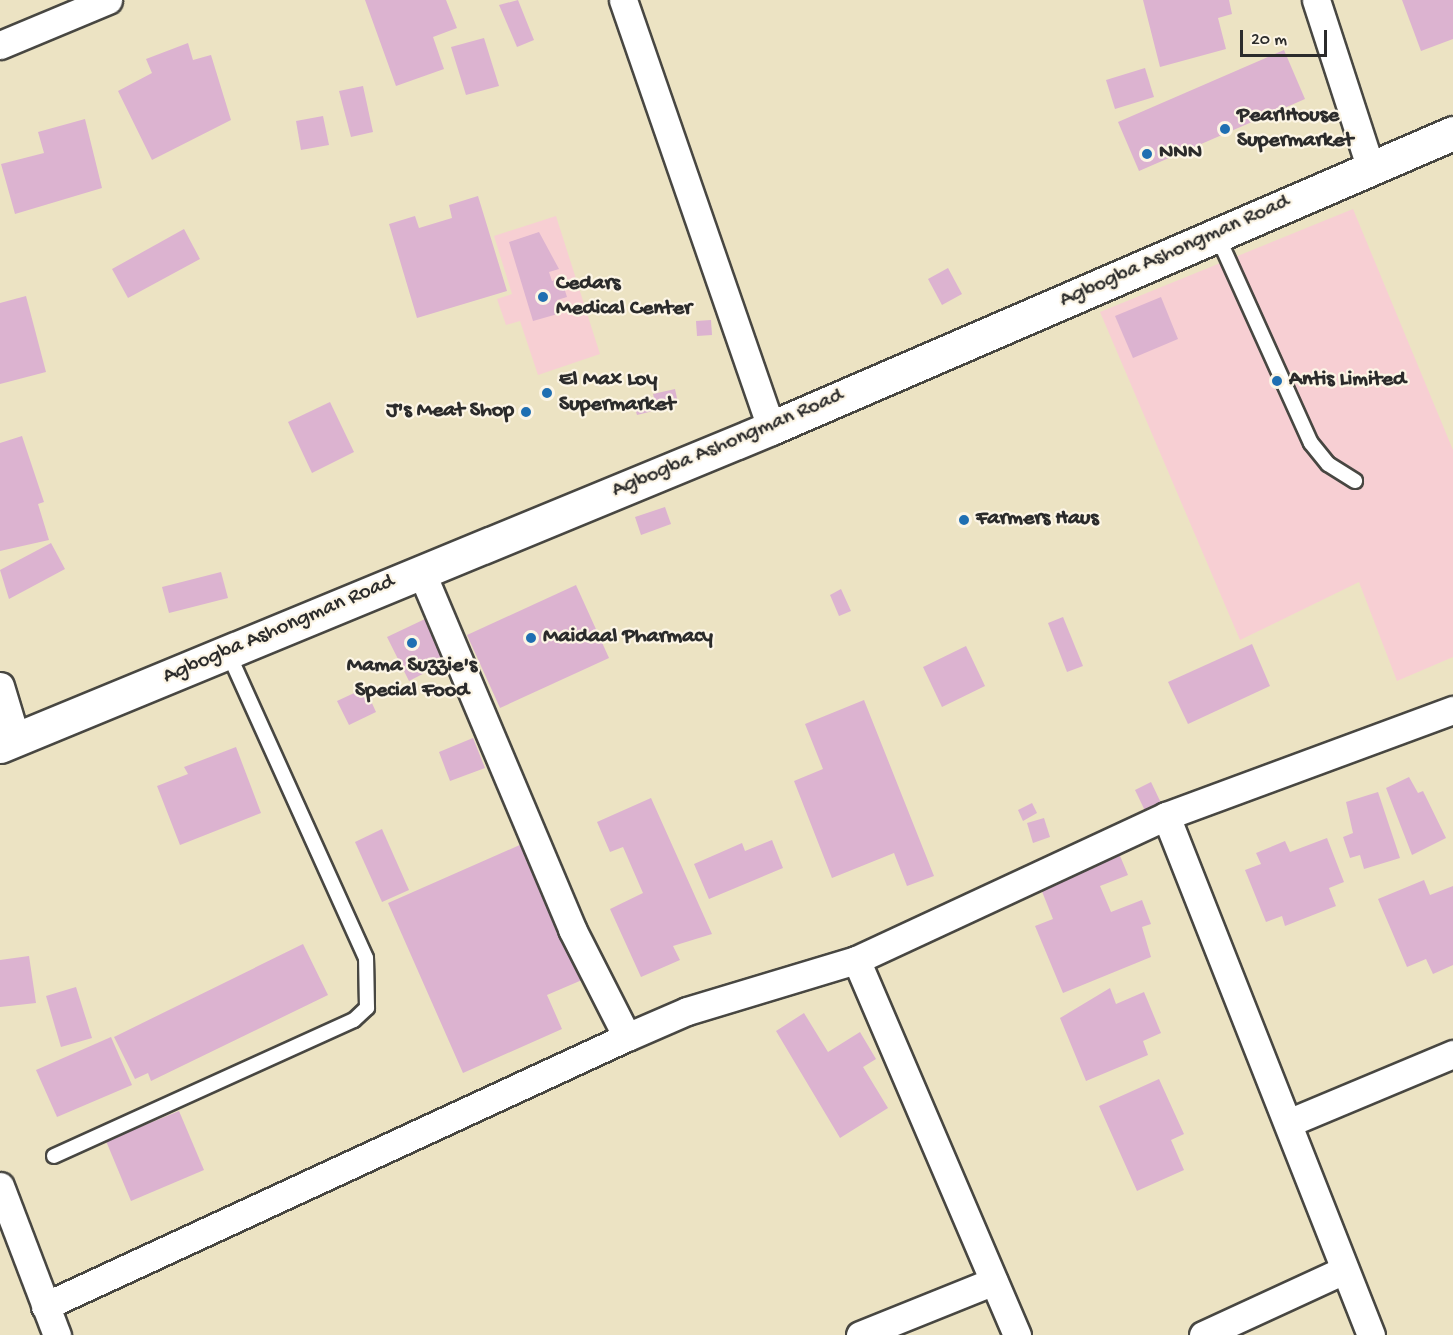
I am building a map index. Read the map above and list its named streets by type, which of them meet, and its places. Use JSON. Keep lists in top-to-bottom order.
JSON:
{
  "streets": {
    "street": ["Agbogba Ashongman Road"]
  },
  "places": [
    "PearlHouse Supermarket",
    "NNN",
    "Cedars Medical Center",
    "Antis Limited",
    "El Max Loy Supermarket",
    "J's Meat Shop",
    "Farmers Haus",
    "Maidaal Pharmacy",
    "Mama Suzzie's Special Food"
  ],
  "scale_bar": "20 m"
}
